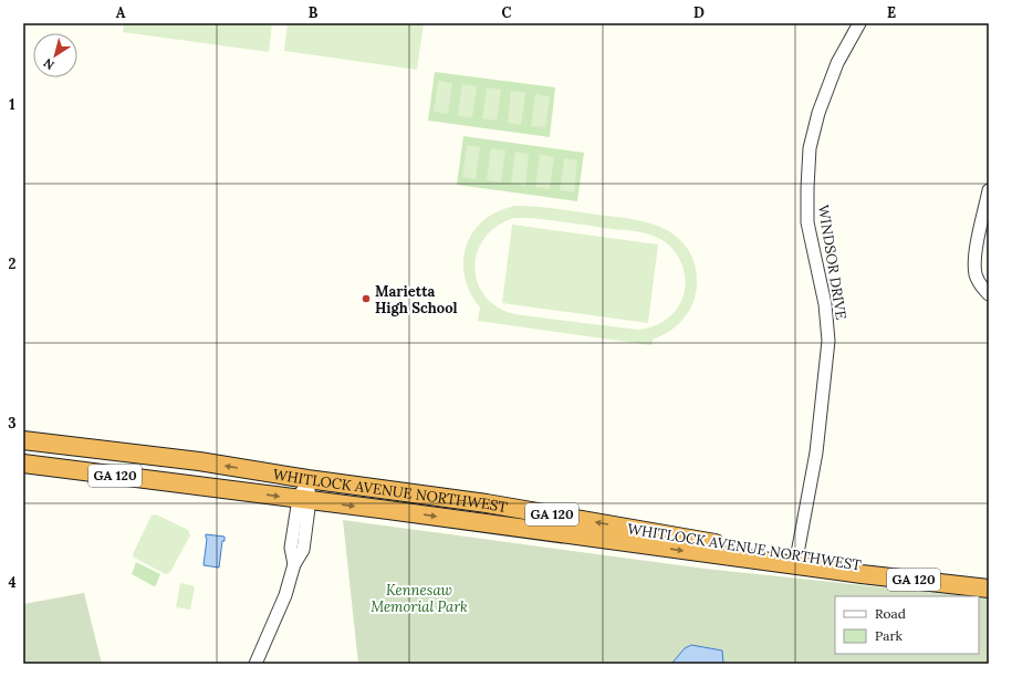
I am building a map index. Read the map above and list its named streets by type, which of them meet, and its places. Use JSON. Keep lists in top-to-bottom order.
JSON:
{
  "streets": {
    "highway": ["GA 120", "WHITLOCK AVENUE NORTHWEST"],
    "street": ["WINDSOR DRIVE"]
  },
  "crossings": [
    ["WINDSOR DRIVE", "WHITLOCK AVENUE NORTHWEST"]
  ],
  "parks": ["Kennesaw Memorial Park"],
  "places": ["Marietta High School"],
  "legend": ["Road", "Park"],
  "north": "bottom left",
  "grid": {
    "columns": [
      "A",
      "B",
      "C",
      "D",
      "E"
    ],
    "rows": [
      "1",
      "2",
      "3",
      "4"
    ]
  }
}
